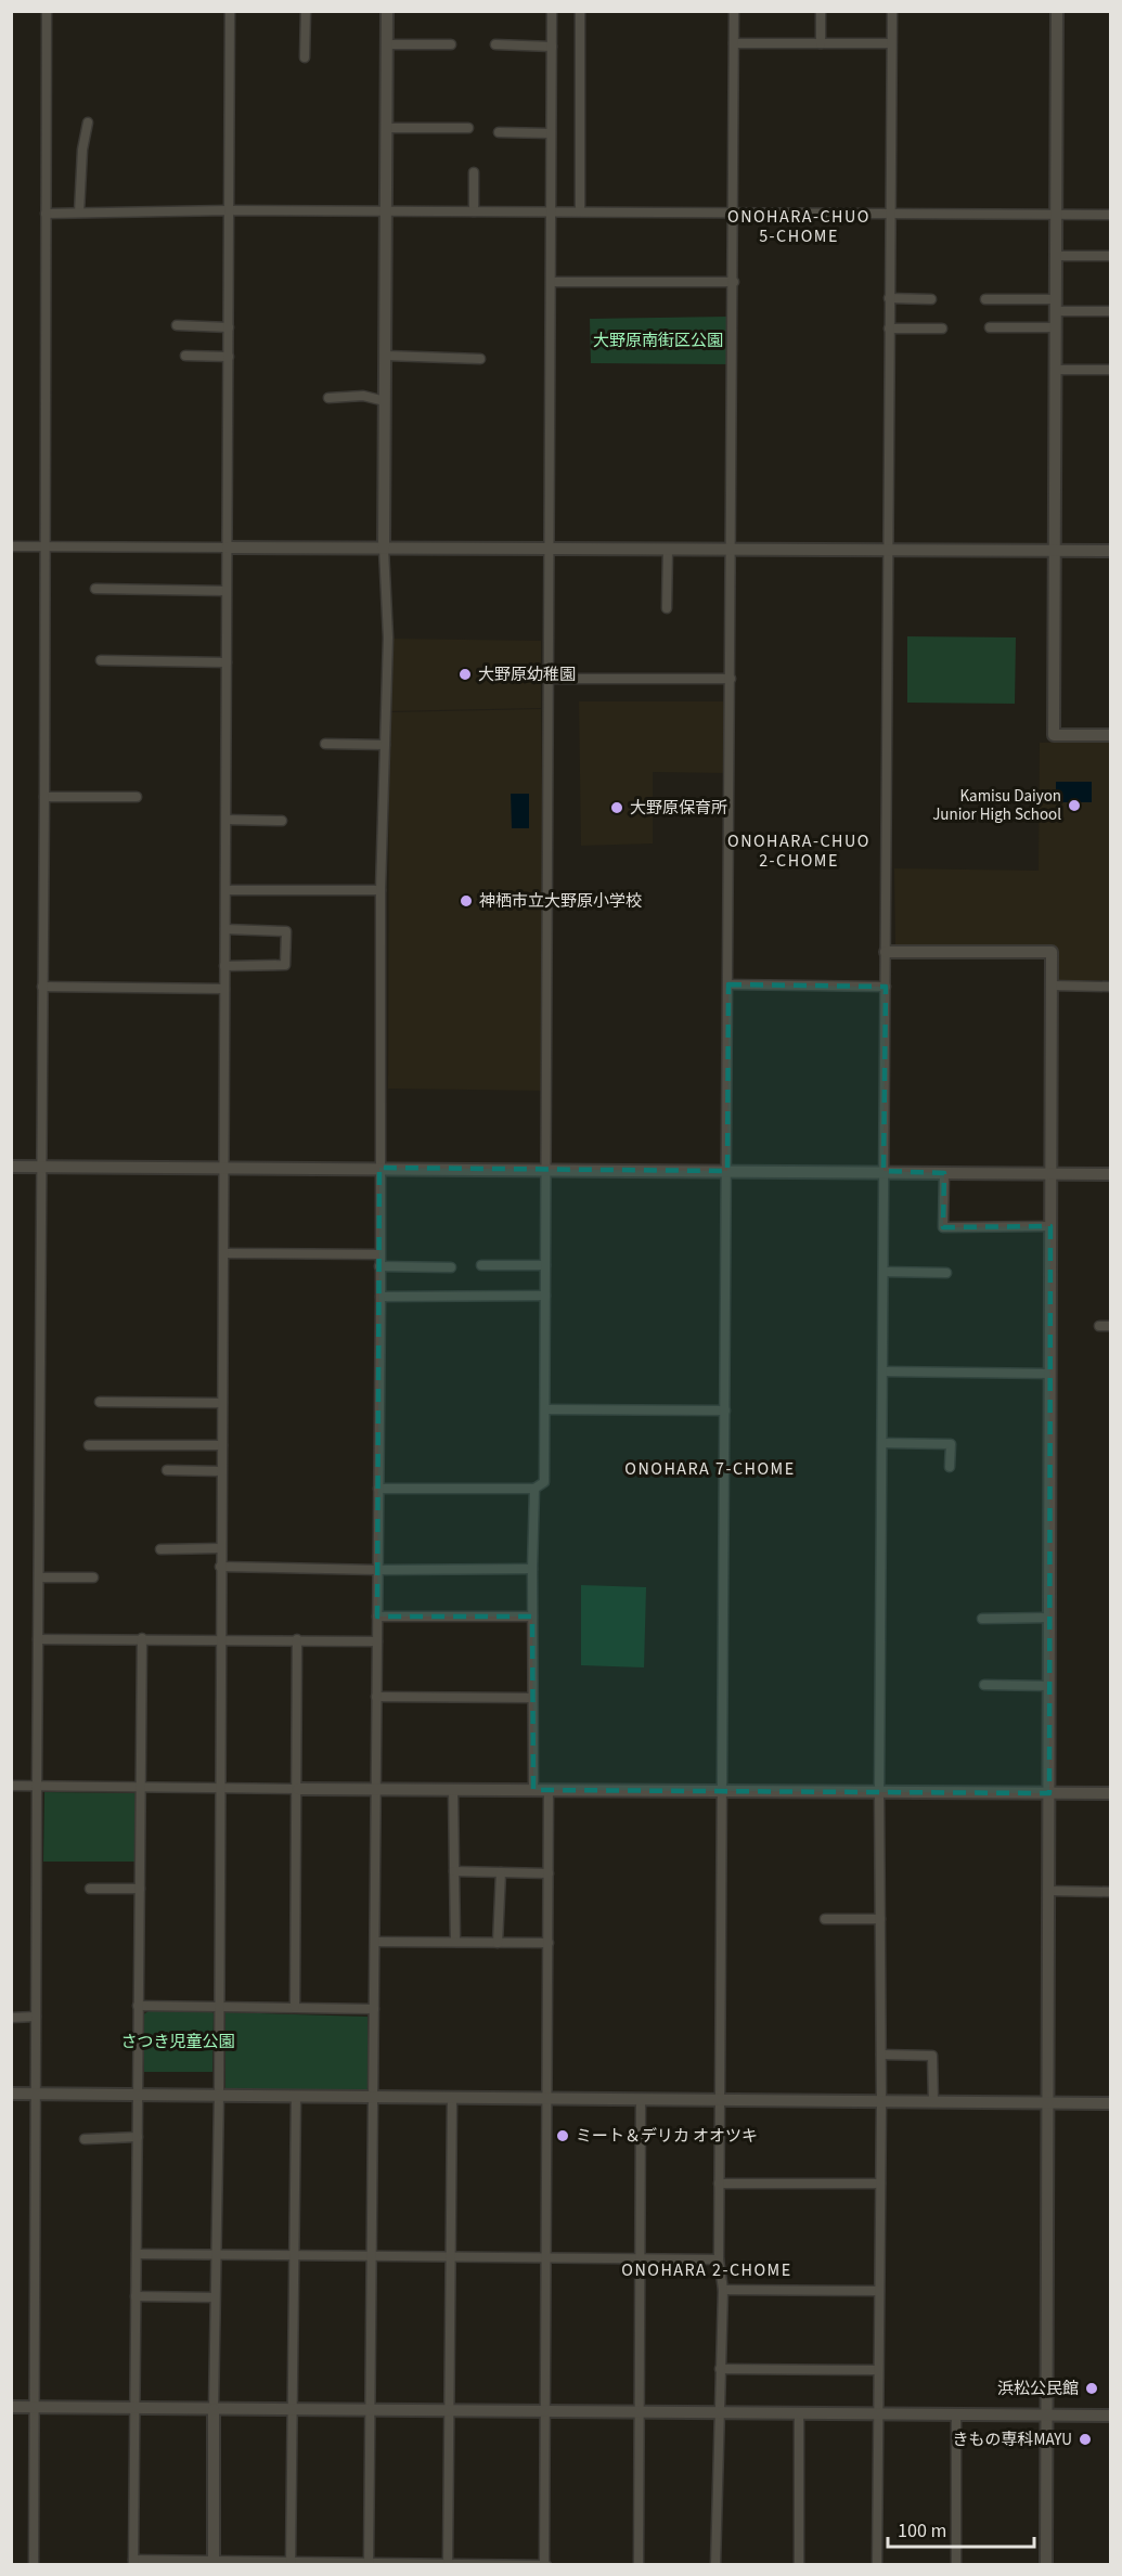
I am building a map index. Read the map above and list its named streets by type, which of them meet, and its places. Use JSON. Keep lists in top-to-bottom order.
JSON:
{
  "districts": [
    "ONOHARA-CHUO 5-CHOME",
    "ONOHARA-CHUO 2-CHOME",
    "ONOHARA 7-CHOME",
    "ONOHARA 2-CHOME"
  ],
  "parks": ["大野原南街区公園", "さつき児童公園"],
  "places": [
    "大野原幼稚園",
    "Kamisu Daiyon Junior High School",
    "大野原保育所",
    "神栖市立大野原小学校",
    "ミート＆デリカ オオツキ",
    "浜松公民館",
    "きもの専科MAYU"
  ],
  "scale_bar": "100 m"
}
